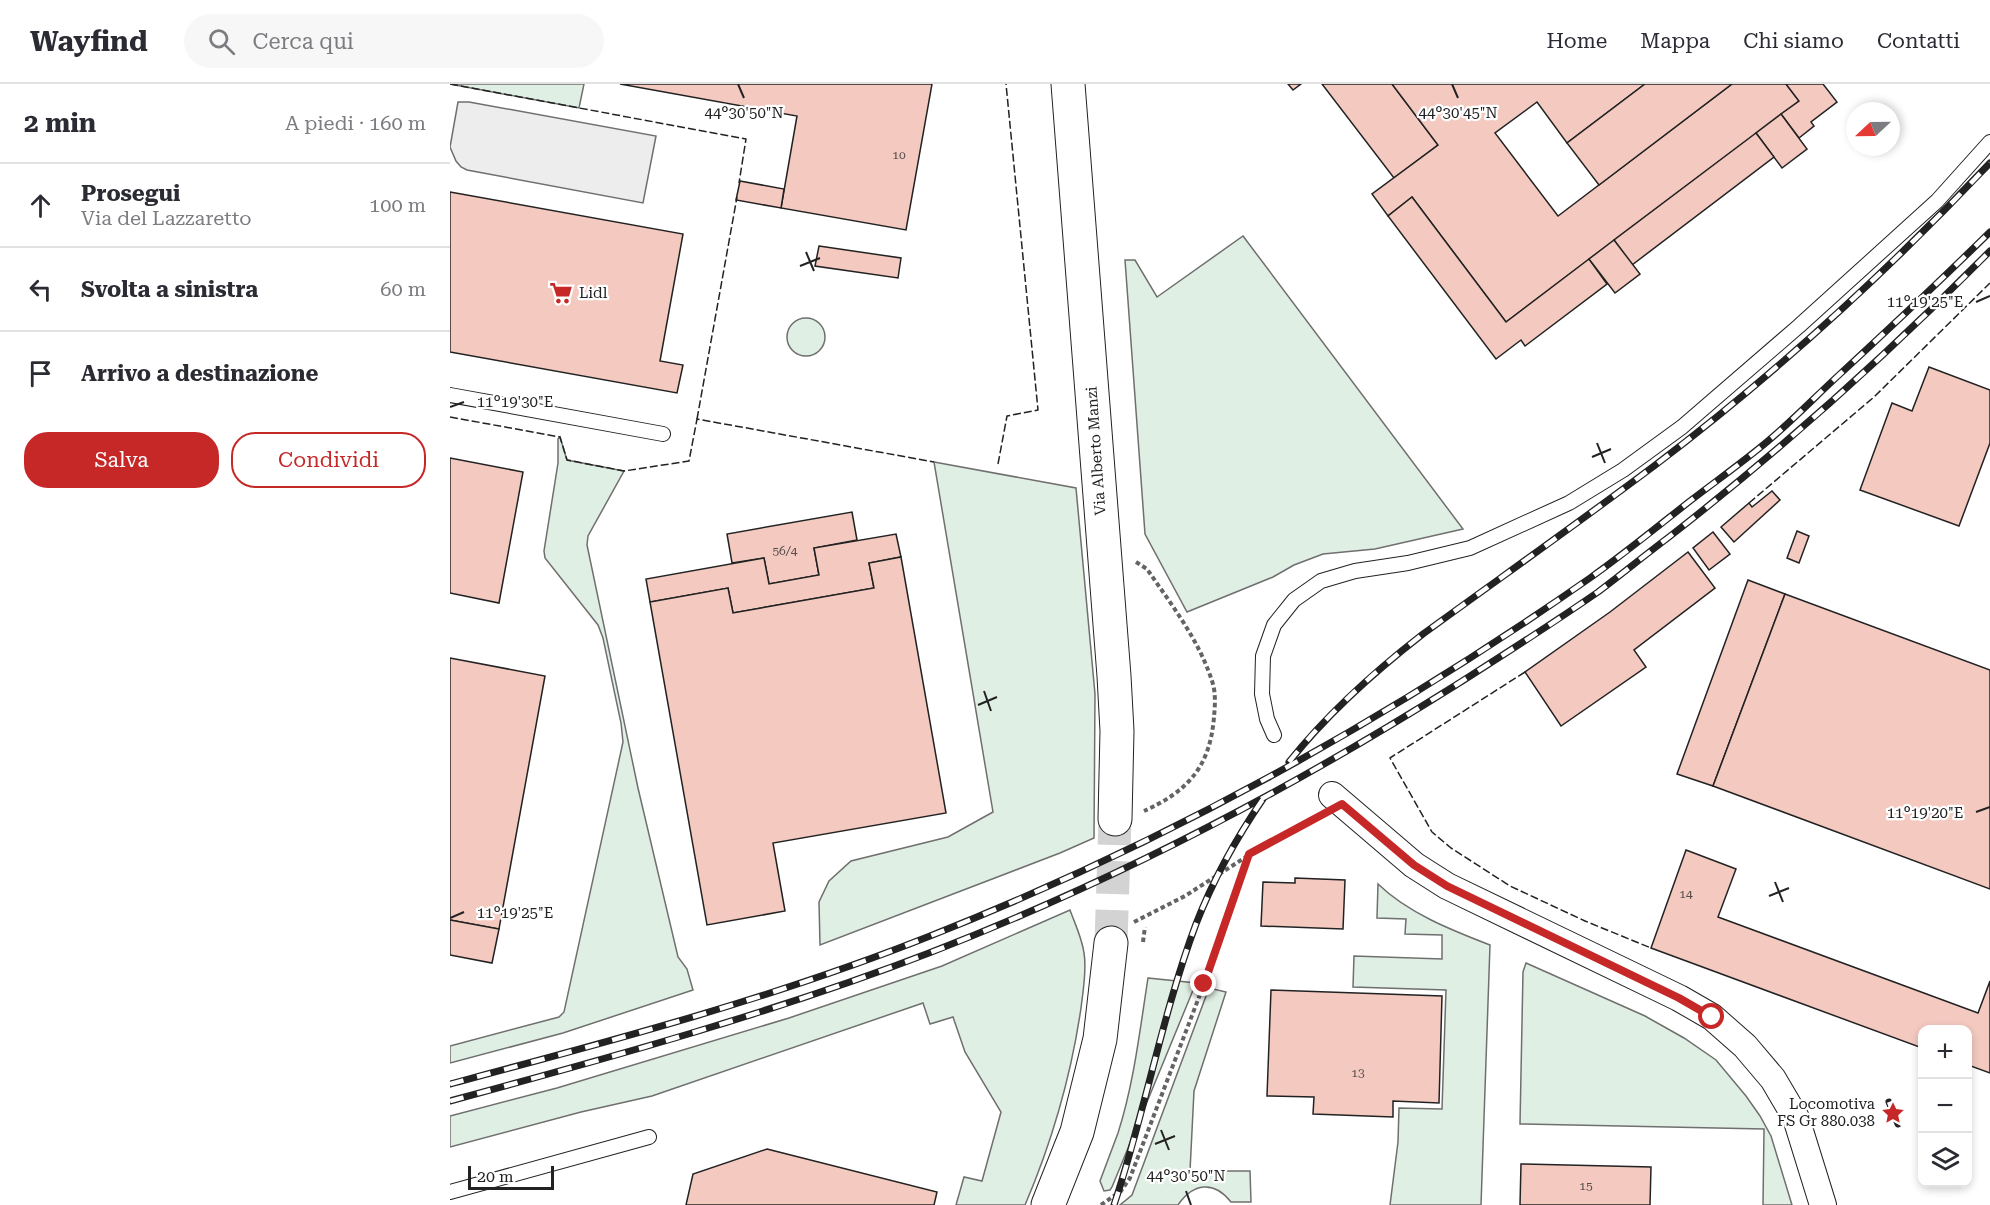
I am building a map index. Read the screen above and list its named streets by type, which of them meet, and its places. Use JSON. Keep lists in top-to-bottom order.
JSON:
{
  "streets": {
    "main road": ["Via Alberto Manzi"]
  },
  "places": {
    "supermarket": ["Lidl"],
    "place": ["Locomotiva FS Gr 880.038"]
  },
  "house_numbers": [
    "10",
    "56/4",
    "14",
    "13",
    "15"
  ],
  "scale_bar": "20 m",
  "north": "left",
  "page": {
    "header": "Wayfind",
    "search": "Cerca qui",
    "nav": [
      "Home",
      "Mappa",
      "Chi siamo",
      "Contatti"
    ],
    "heading": ["2 min", "A piedi · 160 m"],
    "list": [
      ["Prosegui", "Via del Lazzaretto", "100 m"],
      ["Svolta a sinistra", "60 m"],
      "Arrivo a destinazione"
    ],
    "buttons": ["Salva", "Condividi"],
    "map_buttons": ["+", "−"],
    "scale": "20 m"
  },
  "coordinates": [
    "44°30'50\"N",
    "44°30'45\"N",
    "11°19'25\"E",
    "11°19'30\"E",
    "11°19'20\"E"
  ]
}
